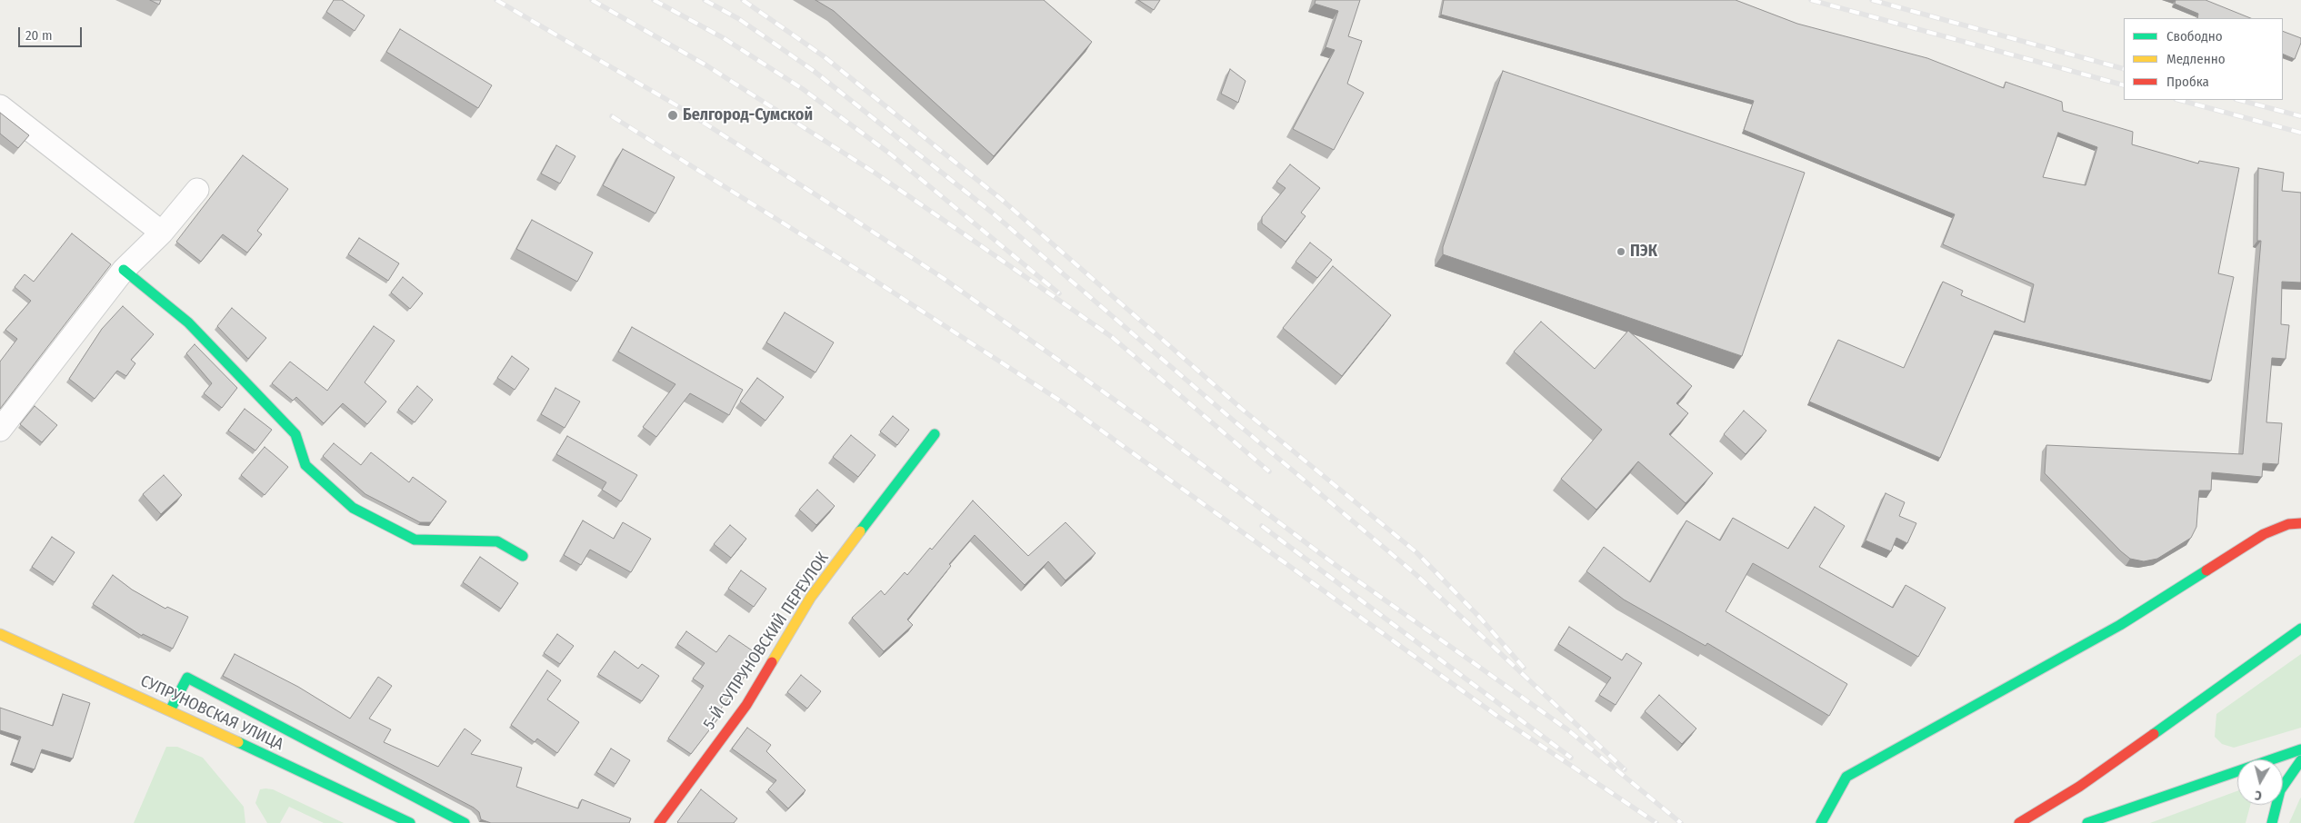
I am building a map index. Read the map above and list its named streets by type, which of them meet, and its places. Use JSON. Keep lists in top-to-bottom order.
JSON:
{
  "streets": {
    "street": ["5-Й СУПРУНОВСКИЙ ПЕРЕУЛОК", "СУПРУНОВСКАЯ УЛИЦА"]
  },
  "places": ["Белгород-Сумской", "ПЭК"],
  "legend": ["Свободно", "Медленно", "Пробка"],
  "scale_bar": "20 m",
  "north": "bottom"
}
